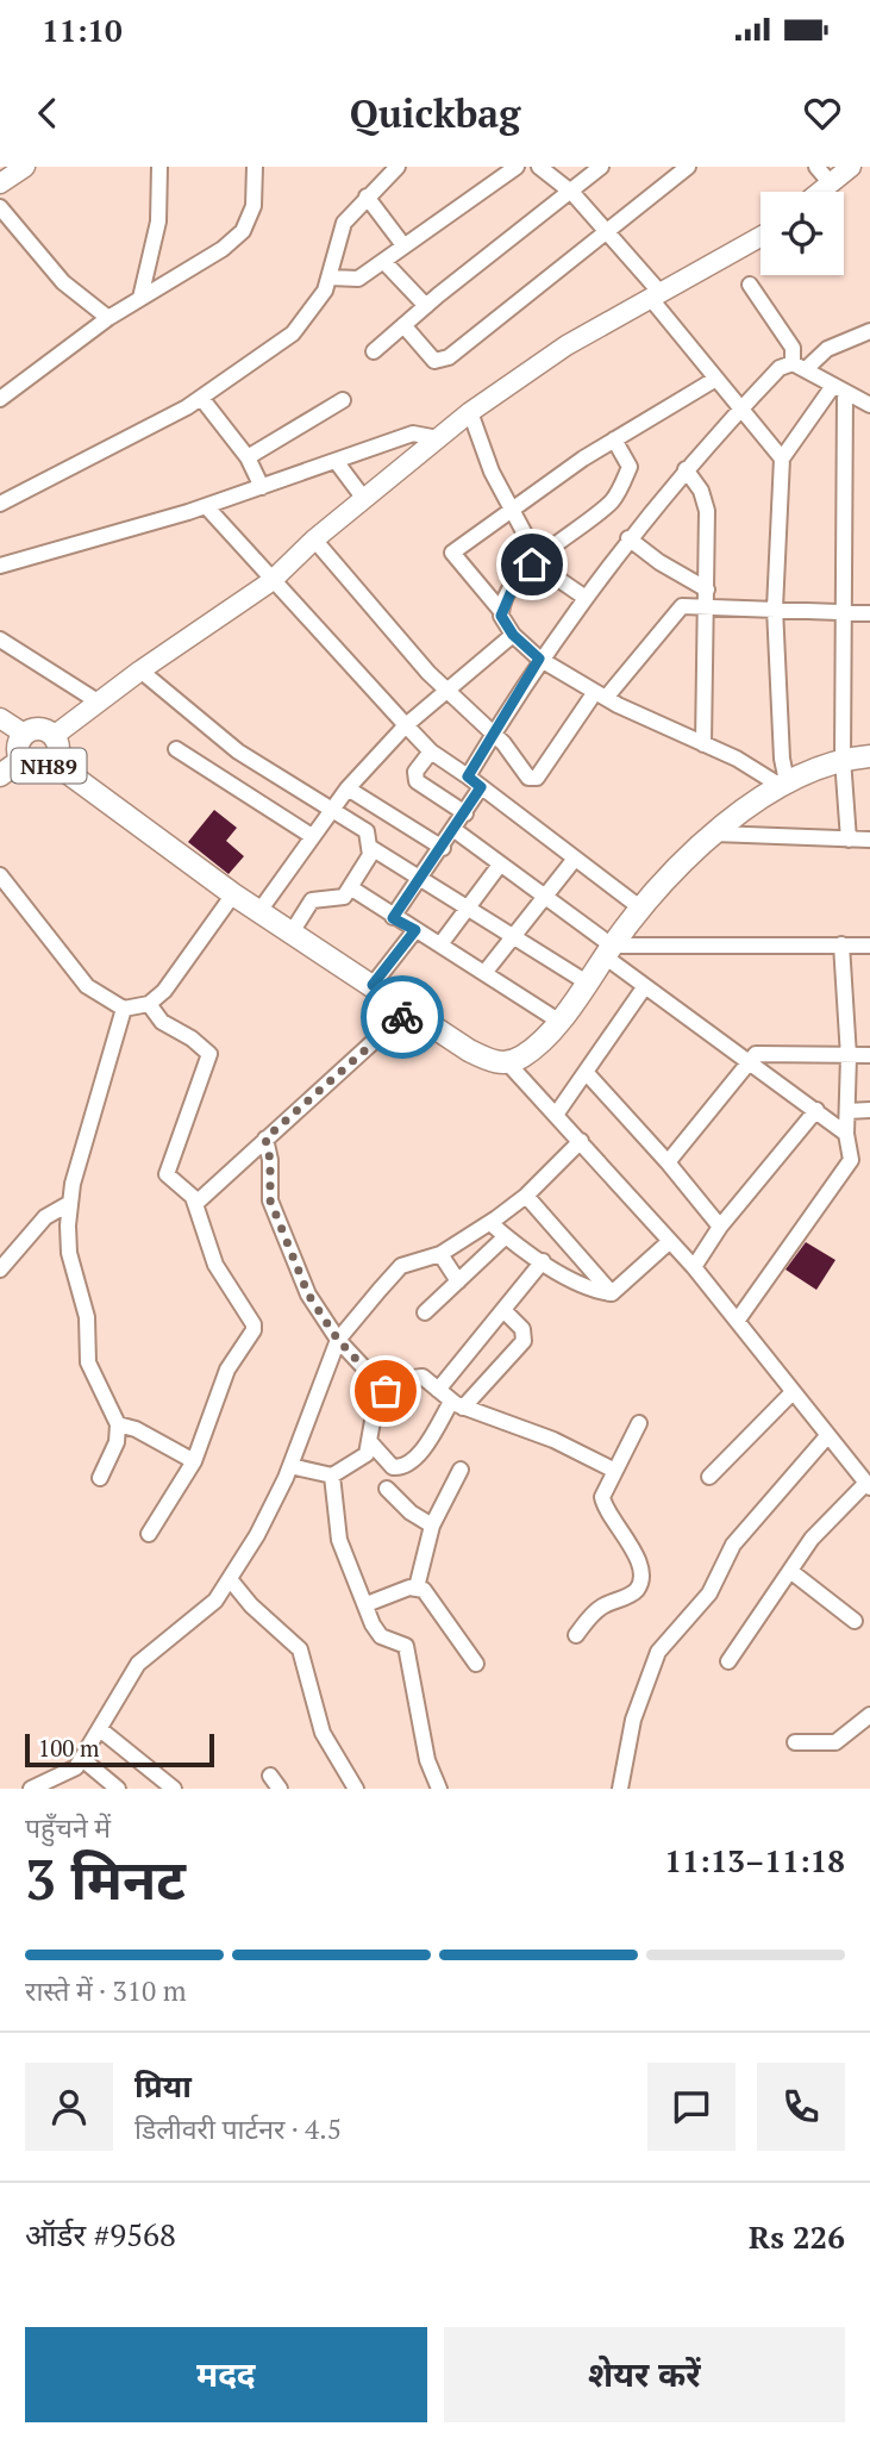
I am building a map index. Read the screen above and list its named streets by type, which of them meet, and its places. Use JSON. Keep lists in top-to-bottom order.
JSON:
{
  "streets": {
    "main road": ["NH89"]
  },
  "scale_bar": "100 m",
  "page": {
    "status": "11:10",
    "header": "Quickbag",
    "scale": "100 m",
    "heading": ["3 मिनट", "पहुँचने में", "11:13–11:18"],
    "panel": [
      "प्रिया",
      "डिलीवरी पार्टनर · 4.5",
      "ऑर्डर #9568",
      "Rs 226"
    ],
    "bar": "रास्ते में · 310 m",
    "buttons": ["मदद", "शेयर करें"]
  }
}
